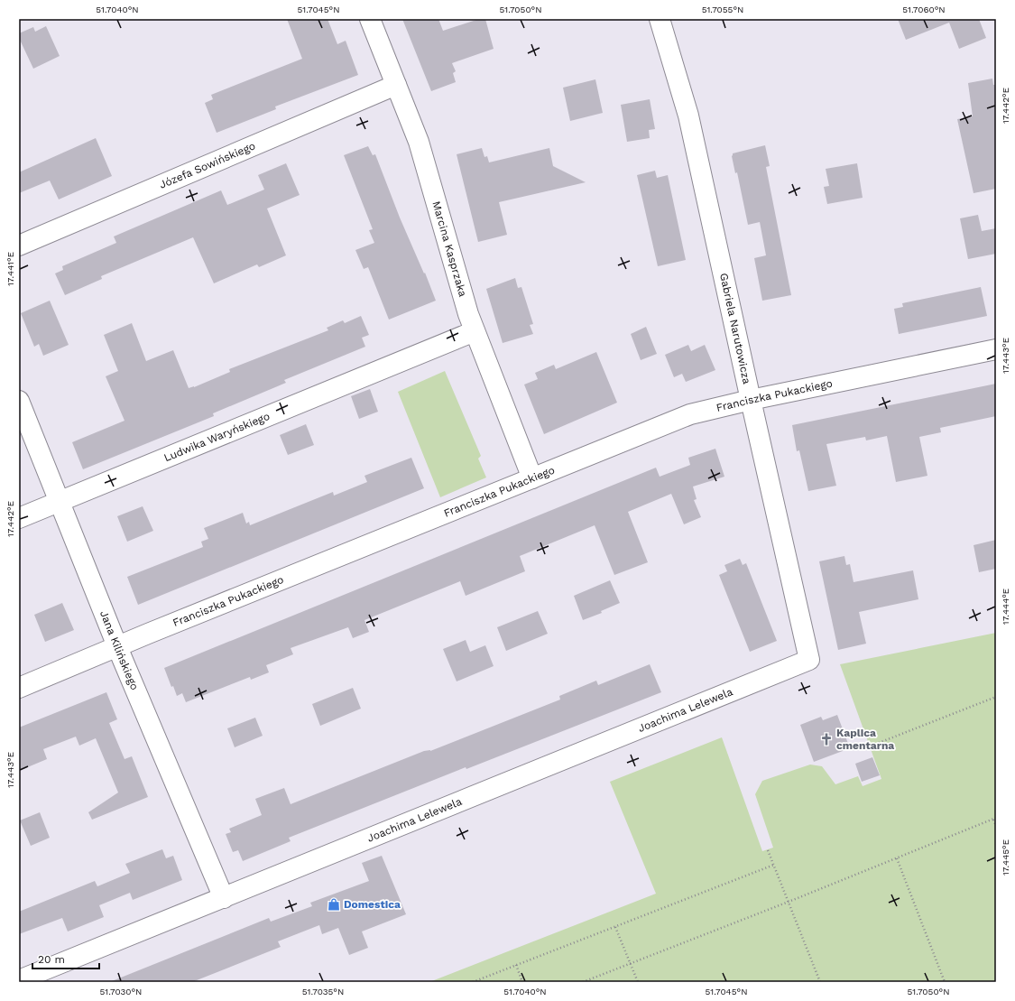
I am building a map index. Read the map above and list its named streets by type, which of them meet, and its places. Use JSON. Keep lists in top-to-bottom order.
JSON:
{
  "streets": {
    "street": [
      "Józefa Sowińskiego",
      "Marcina Kasprzaka",
      "Gabriela Narutowicza",
      "Franciszka Pukackiego",
      "Ludwika Waryńskiego",
      "Jana Kilińskiego",
      "Joachima Lelewela"
    ]
  },
  "crossings": [
    ["Józefa Sowińskiego", "Marcina Kasprzaka"],
    ["Marcina Kasprzaka", "Franciszka Pukackiego"],
    ["Marcina Kasprzaka", "Ludwika Waryńskiego"],
    ["Gabriela Narutowicza", "Franciszka Pukackiego"],
    ["Gabriela Narutowicza", "Joachima Lelewela"],
    ["Franciszka Pukackiego", "Jana Kilińskiego"],
    ["Ludwika Waryńskiego", "Jana Kilińskiego"],
    ["Jana Kilińskiego", "Joachima Lelewela"]
  ],
  "places": {
    "church": ["Kaplica cmentarna"],
    "shop": ["Domestica"]
  },
  "scale_bar": "20 m",
  "coordinates": [
    "51.7040°N",
    "51.7045°N",
    "51.7050°N",
    "51.7055°N",
    "51.7060°N",
    "17.442°E",
    "17.441°E",
    "17.443°E",
    "17.444°E",
    "17.445°E",
    "51.7030°N",
    "51.7035°N"
  ]
}
